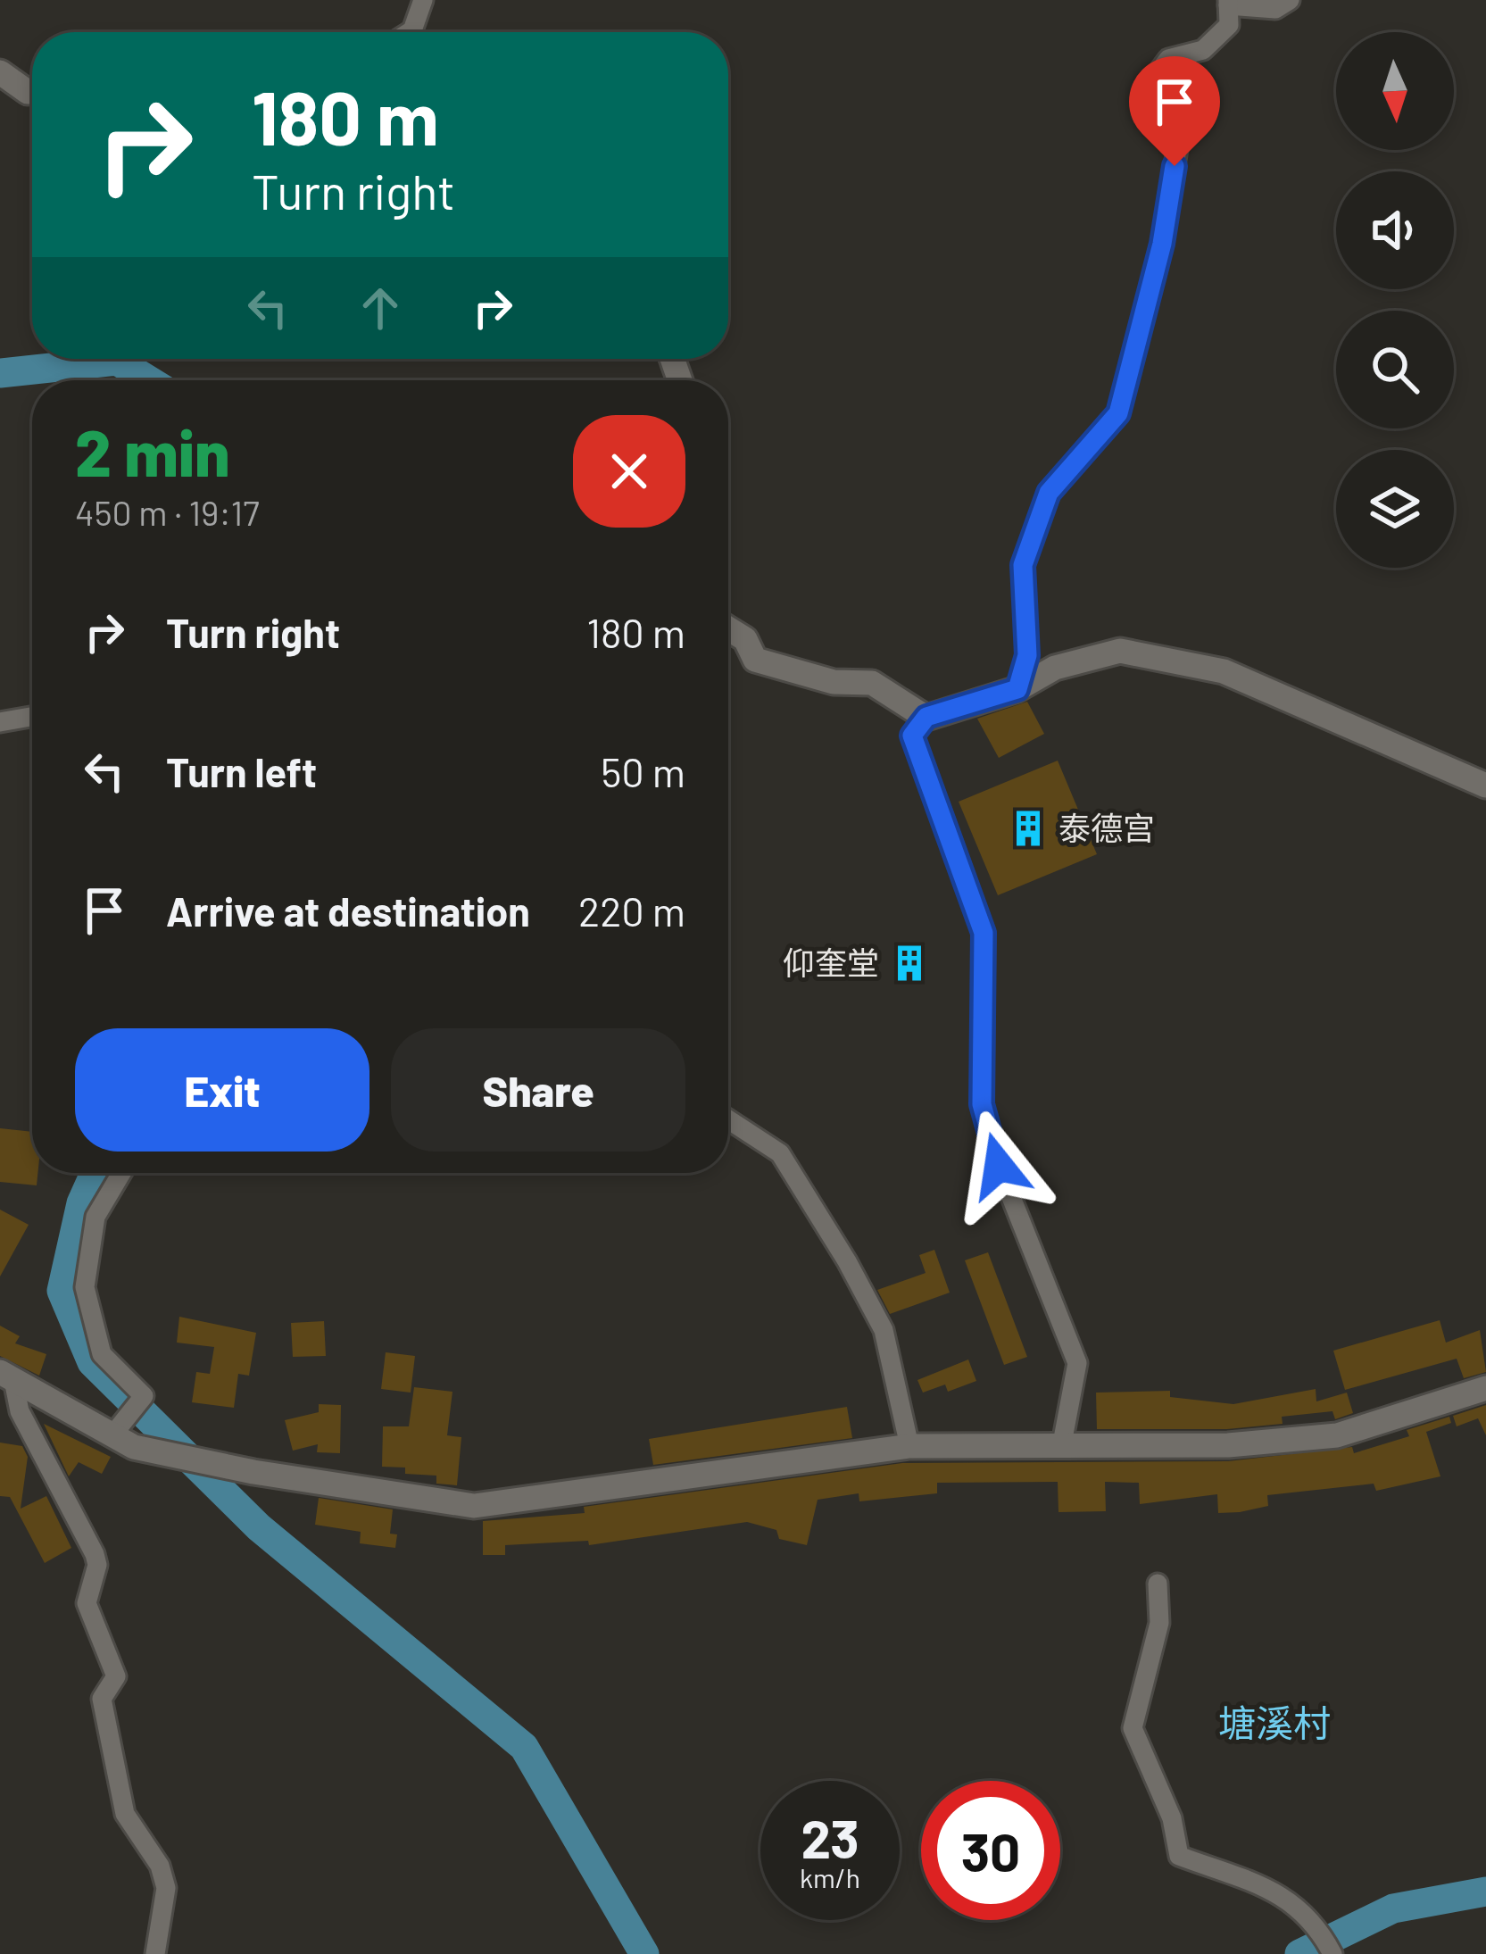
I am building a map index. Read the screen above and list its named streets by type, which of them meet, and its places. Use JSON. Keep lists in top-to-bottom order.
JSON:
{
  "districts": ["塘溪村"],
  "places": {
    "building": ["泰德宫", "仰奎堂"]
  },
  "north": "bottom",
  "page": {
    "turn": ["180 m", "Turn right"],
    "heading": ["2 min", "450 m · 19:17"],
    "list": [
      {
        "name": "Turn right",
        "value": "180 m"
      },
      {
        "name": "Turn left",
        "value": "50 m"
      },
      {
        "name": "Arrive at destination",
        "value": "220 m"
      }
    ],
    "buttons": ["Exit", "Share"],
    "speed": "23 km/h",
    "limit": "30"
  }
}
